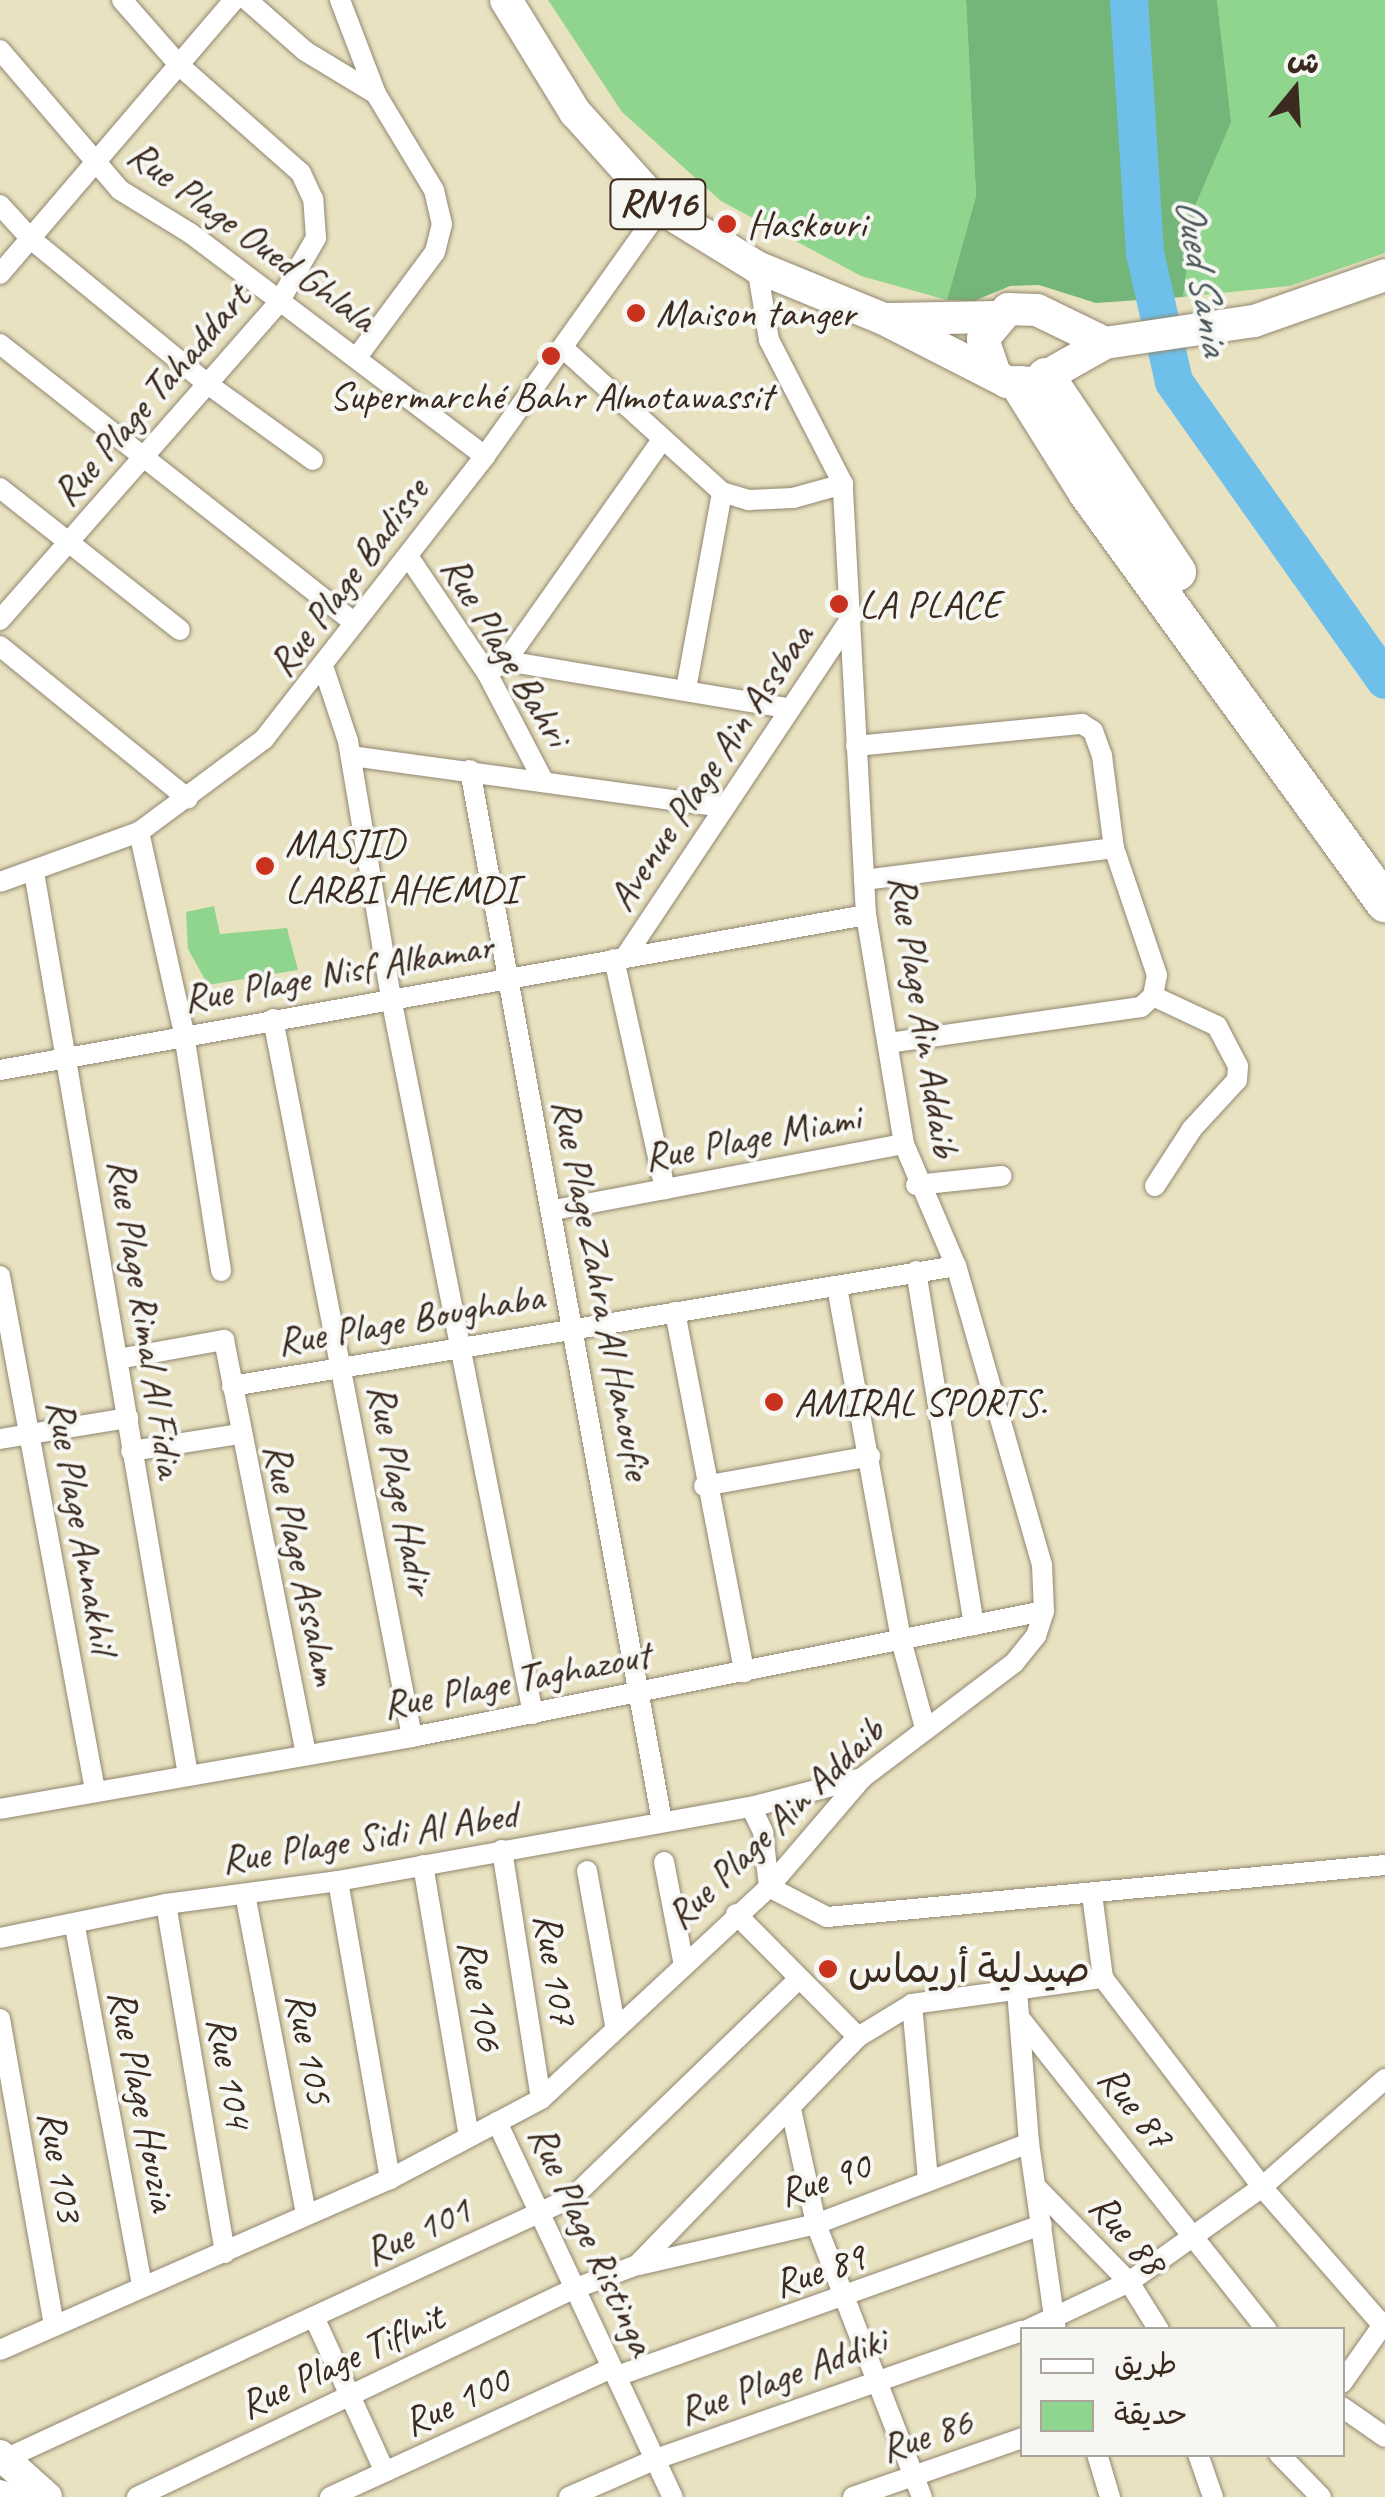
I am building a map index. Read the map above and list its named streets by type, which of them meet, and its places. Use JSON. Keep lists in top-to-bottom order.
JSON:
{
  "streets": {
    "main road": ["RN16"],
    "street": [
      "Rue Plage Oued Ghlala",
      "Rue Plage Tahaddart",
      "Rue Plage Badisse",
      "Rue Plage Bahri",
      "Avenue Plage Ain Assbaa",
      "Rue Plage Nisf Alkamar",
      "Rue Plage Ain Addaib",
      "Rue Plage Miami",
      "Rue Plage Zahra Al Hanoufie",
      "Rue Plage Rimal Al Fidia",
      "Rue Plage Boughaba",
      "Rue Plage Hadir",
      "Rue Plage Annakhil",
      "Rue Plage Assalam",
      "Rue Plage Taghazout",
      "Rue Plage Sidi Al Abed",
      "Rue 107",
      "Rue 106",
      "Rue 105",
      "Rue 104",
      "Rue Plage Houzia",
      "Rue 87",
      "Rue 103",
      "Rue 90",
      "Rue 101",
      "Rue 88",
      "Rue Plage Ristinga",
      "Rue 89",
      "Rue Plage Tiflnit",
      "Rue Plage Addiki",
      "Rue 100",
      "Rue 86"
    ]
  },
  "crossings": [
    ["RN16", "Rue Plage Badisse"],
    ["RN16", "Rue Plage Ain Addaib"],
    ["Rue Plage Oued Ghlala", "Rue Plage Tahaddart"],
    ["Rue Plage Oued Ghlala", "Rue Plage Badisse"],
    ["Rue Plage Badisse", "Rue Plage Bahri"],
    ["Rue Plage Badisse", "Rue Plage Rimal Al Fidia"],
    ["Avenue Plage Ain Assbaa", "Rue Plage Nisf Alkamar"],
    ["Avenue Plage Ain Assbaa", "Rue Plage Ain Addaib"],
    ["Rue Plage Nisf Alkamar", "Rue Plage Ain Addaib"],
    ["Rue Plage Nisf Alkamar", "Rue Plage Zahra Al Hanoufie"],
    ["Rue Plage Nisf Alkamar", "Rue Plage Rimal Al Fidia"],
    ["Rue Plage Nisf Alkamar", "Rue Plage Hadir"],
    ["Rue Plage Ain Addaib", "Rue Plage Miami"],
    ["Rue Plage Ain Addaib", "Rue Plage Boughaba"],
    ["Rue Plage Ain Addaib", "Rue Plage Taghazout"],
    ["Rue Plage Ain Addaib", "Rue Plage Sidi Al Abed"],
    ["Rue Plage Ain Addaib", "Rue 107"],
    ["Rue Plage Ain Addaib", "Rue 106"],
    ["Rue Plage Ain Addaib", "Rue 105"],
    ["Rue Plage Ain Addaib", "Rue 104"],
    ["Rue Plage Ain Addaib", "Rue Plage Houzia"],
    ["Rue Plage Ain Addaib", "Rue 103"],
    ["Rue Plage Ain Addaib", "Rue Plage Ristinga"],
    ["Rue Plage Miami", "Rue Plage Zahra Al Hanoufie"],
    ["Rue Plage Zahra Al Hanoufie", "Rue Plage Boughaba"],
    ["Rue Plage Zahra Al Hanoufie", "Rue Plage Taghazout"],
    ["Rue Plage Zahra Al Hanoufie", "Rue Plage Sidi Al Abed"],
    ["Rue Plage Rimal Al Fidia", "Rue Plage Assalam"],
    ["Rue Plage Rimal Al Fidia", "Rue Plage Taghazout"],
    ["Rue Plage Boughaba", "Rue Plage Hadir"],
    ["Rue Plage Boughaba", "Rue Plage Assalam"],
    ["Rue Plage Hadir", "Rue Plage Taghazout"],
    ["Rue Plage Annakhil", "Rue Plage Taghazout"],
    ["Rue Plage Assalam", "Rue Plage Taghazout"],
    ["Rue Plage Sidi Al Abed", "Rue 107"],
    ["Rue Plage Sidi Al Abed", "Rue 106"],
    ["Rue Plage Sidi Al Abed", "Rue 105"],
    ["Rue Plage Sidi Al Abed", "Rue 104"],
    ["Rue Plage Sidi Al Abed", "Rue Plage Houzia"],
    ["Rue 87", "Rue Plage Addiki"],
    ["Rue 90", "Rue Plage Ristinga"],
    ["Rue 90", "Rue Plage Tiflnit"],
    ["Rue 101", "Rue Plage Ristinga"],
    ["Rue 88", "Rue Plage Addiki"],
    ["Rue Plage Ristinga", "Rue 89"],
    ["Rue Plage Ristinga", "Rue Plage Tiflnit"],
    ["Rue Plage Ristinga", "Rue Plage Addiki"],
    ["Rue Plage Ristinga", "Rue 100"],
    ["Rue 89", "Rue 100"]
  ],
  "water": ["Oued Sania"],
  "places": [
    "Haskouri",
    "Maison tanger",
    "Supermarché Bahr Almotawassit",
    "LA PLACE",
    "MASJID LARBI AHEMDI",
    "AMIRAL SPORTS.",
    "صيدلية أريماس"
  ],
  "legend": ["طريق", "حديقة"],
  "north": "top"
}
